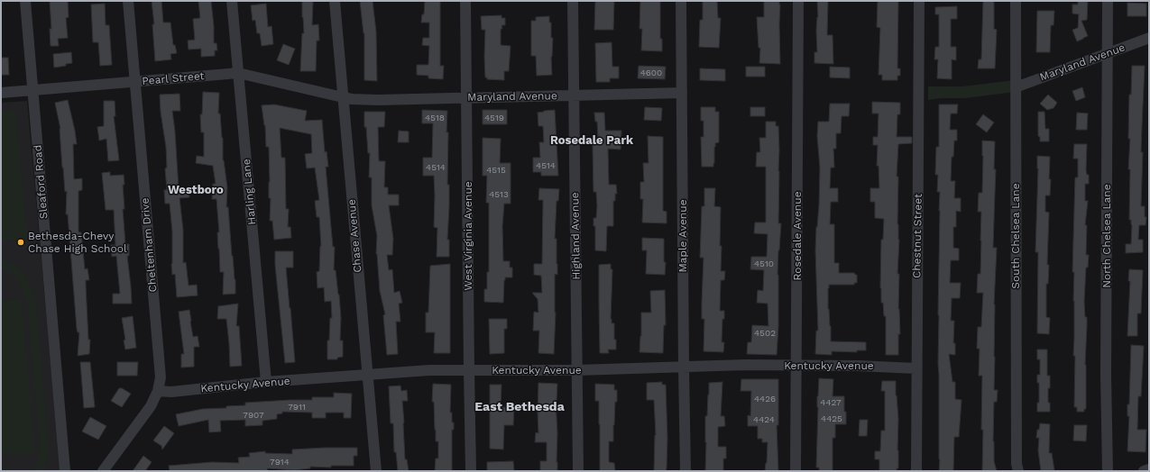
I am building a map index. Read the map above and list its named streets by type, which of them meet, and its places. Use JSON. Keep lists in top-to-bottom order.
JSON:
{
  "streets": {
    "street": [
      "Maryland Avenue",
      "Pearl Street",
      "Sleaford Road",
      "Harling Lane",
      "Chase Avenue",
      "West Virginia Avenue",
      "Highland Avenue",
      "Maple Avenue",
      "Rosedale Avenue",
      "Chestnut Street",
      "South Chelsea Lane",
      "North Chelsea Lane",
      "Cheltenham Drive",
      "Kentucky Avenue"
    ]
  },
  "crossings": [
    ["Maryland Avenue", "Pearl Street"],
    ["Maryland Avenue", "Chase Avenue"],
    ["Maryland Avenue", "West Virginia Avenue"],
    ["Maryland Avenue", "Highland Avenue"],
    ["Maryland Avenue", "Maple Avenue"],
    ["Maryland Avenue", "South Chelsea Lane"],
    ["Maryland Avenue", "North Chelsea Lane"],
    ["Pearl Street", "Sleaford Road"],
    ["Pearl Street", "Harling Lane"],
    ["Pearl Street", "Chase Avenue"],
    ["Pearl Street", "Cheltenham Drive"],
    ["Harling Lane", "Kentucky Avenue"],
    ["Chase Avenue", "Kentucky Avenue"],
    ["West Virginia Avenue", "Kentucky Avenue"],
    ["Highland Avenue", "Kentucky Avenue"],
    ["Maple Avenue", "Kentucky Avenue"],
    ["Rosedale Avenue", "Kentucky Avenue"],
    ["Chestnut Street", "Kentucky Avenue"],
    ["Cheltenham Drive", "Kentucky Avenue"]
  ],
  "districts": ["Rosedale Park", "Westboro", "East Bethesda"],
  "places": ["Bethesda-Chevy Chase High School"],
  "house_numbers": [
    "4600",
    "4518",
    "4519",
    "4514",
    "4514",
    "4515",
    "4513",
    "4510",
    "4502",
    "4426",
    "4427",
    "7911",
    "7907",
    "4425",
    "4424",
    "7914"
  ]
}
